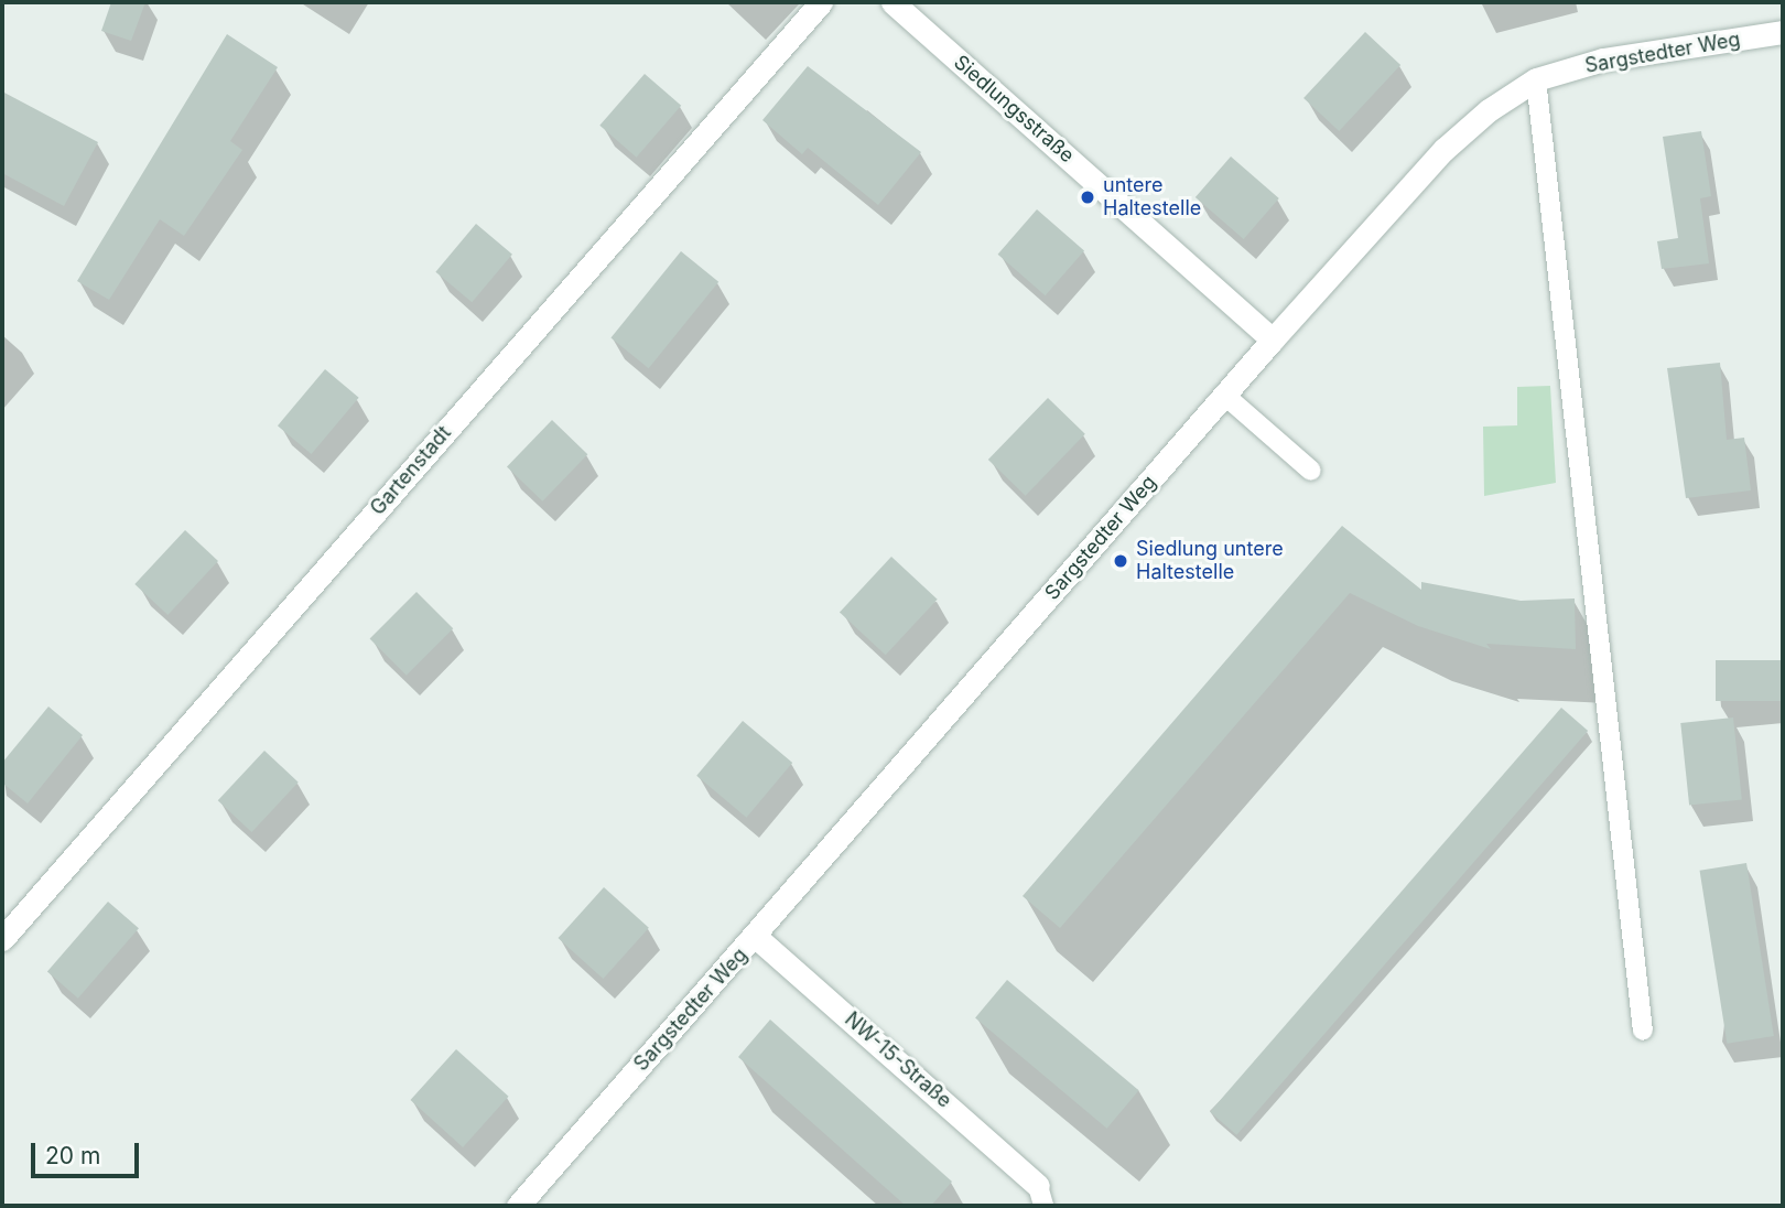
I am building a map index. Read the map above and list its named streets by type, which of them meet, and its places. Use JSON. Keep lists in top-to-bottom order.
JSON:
{
  "streets": {
    "street": [
      "Sargstedter Weg",
      "Siedlungsstraße",
      "Gartenstadt",
      "NW-15-Straße"
    ]
  },
  "crossings": [
    ["Sargstedter Weg", "Siedlungsstraße"],
    ["Sargstedter Weg", "NW-15-Straße"]
  ],
  "places": ["untere Haltestelle", "Siedlung untere Haltestelle"],
  "scale_bar": "20 m"
}
